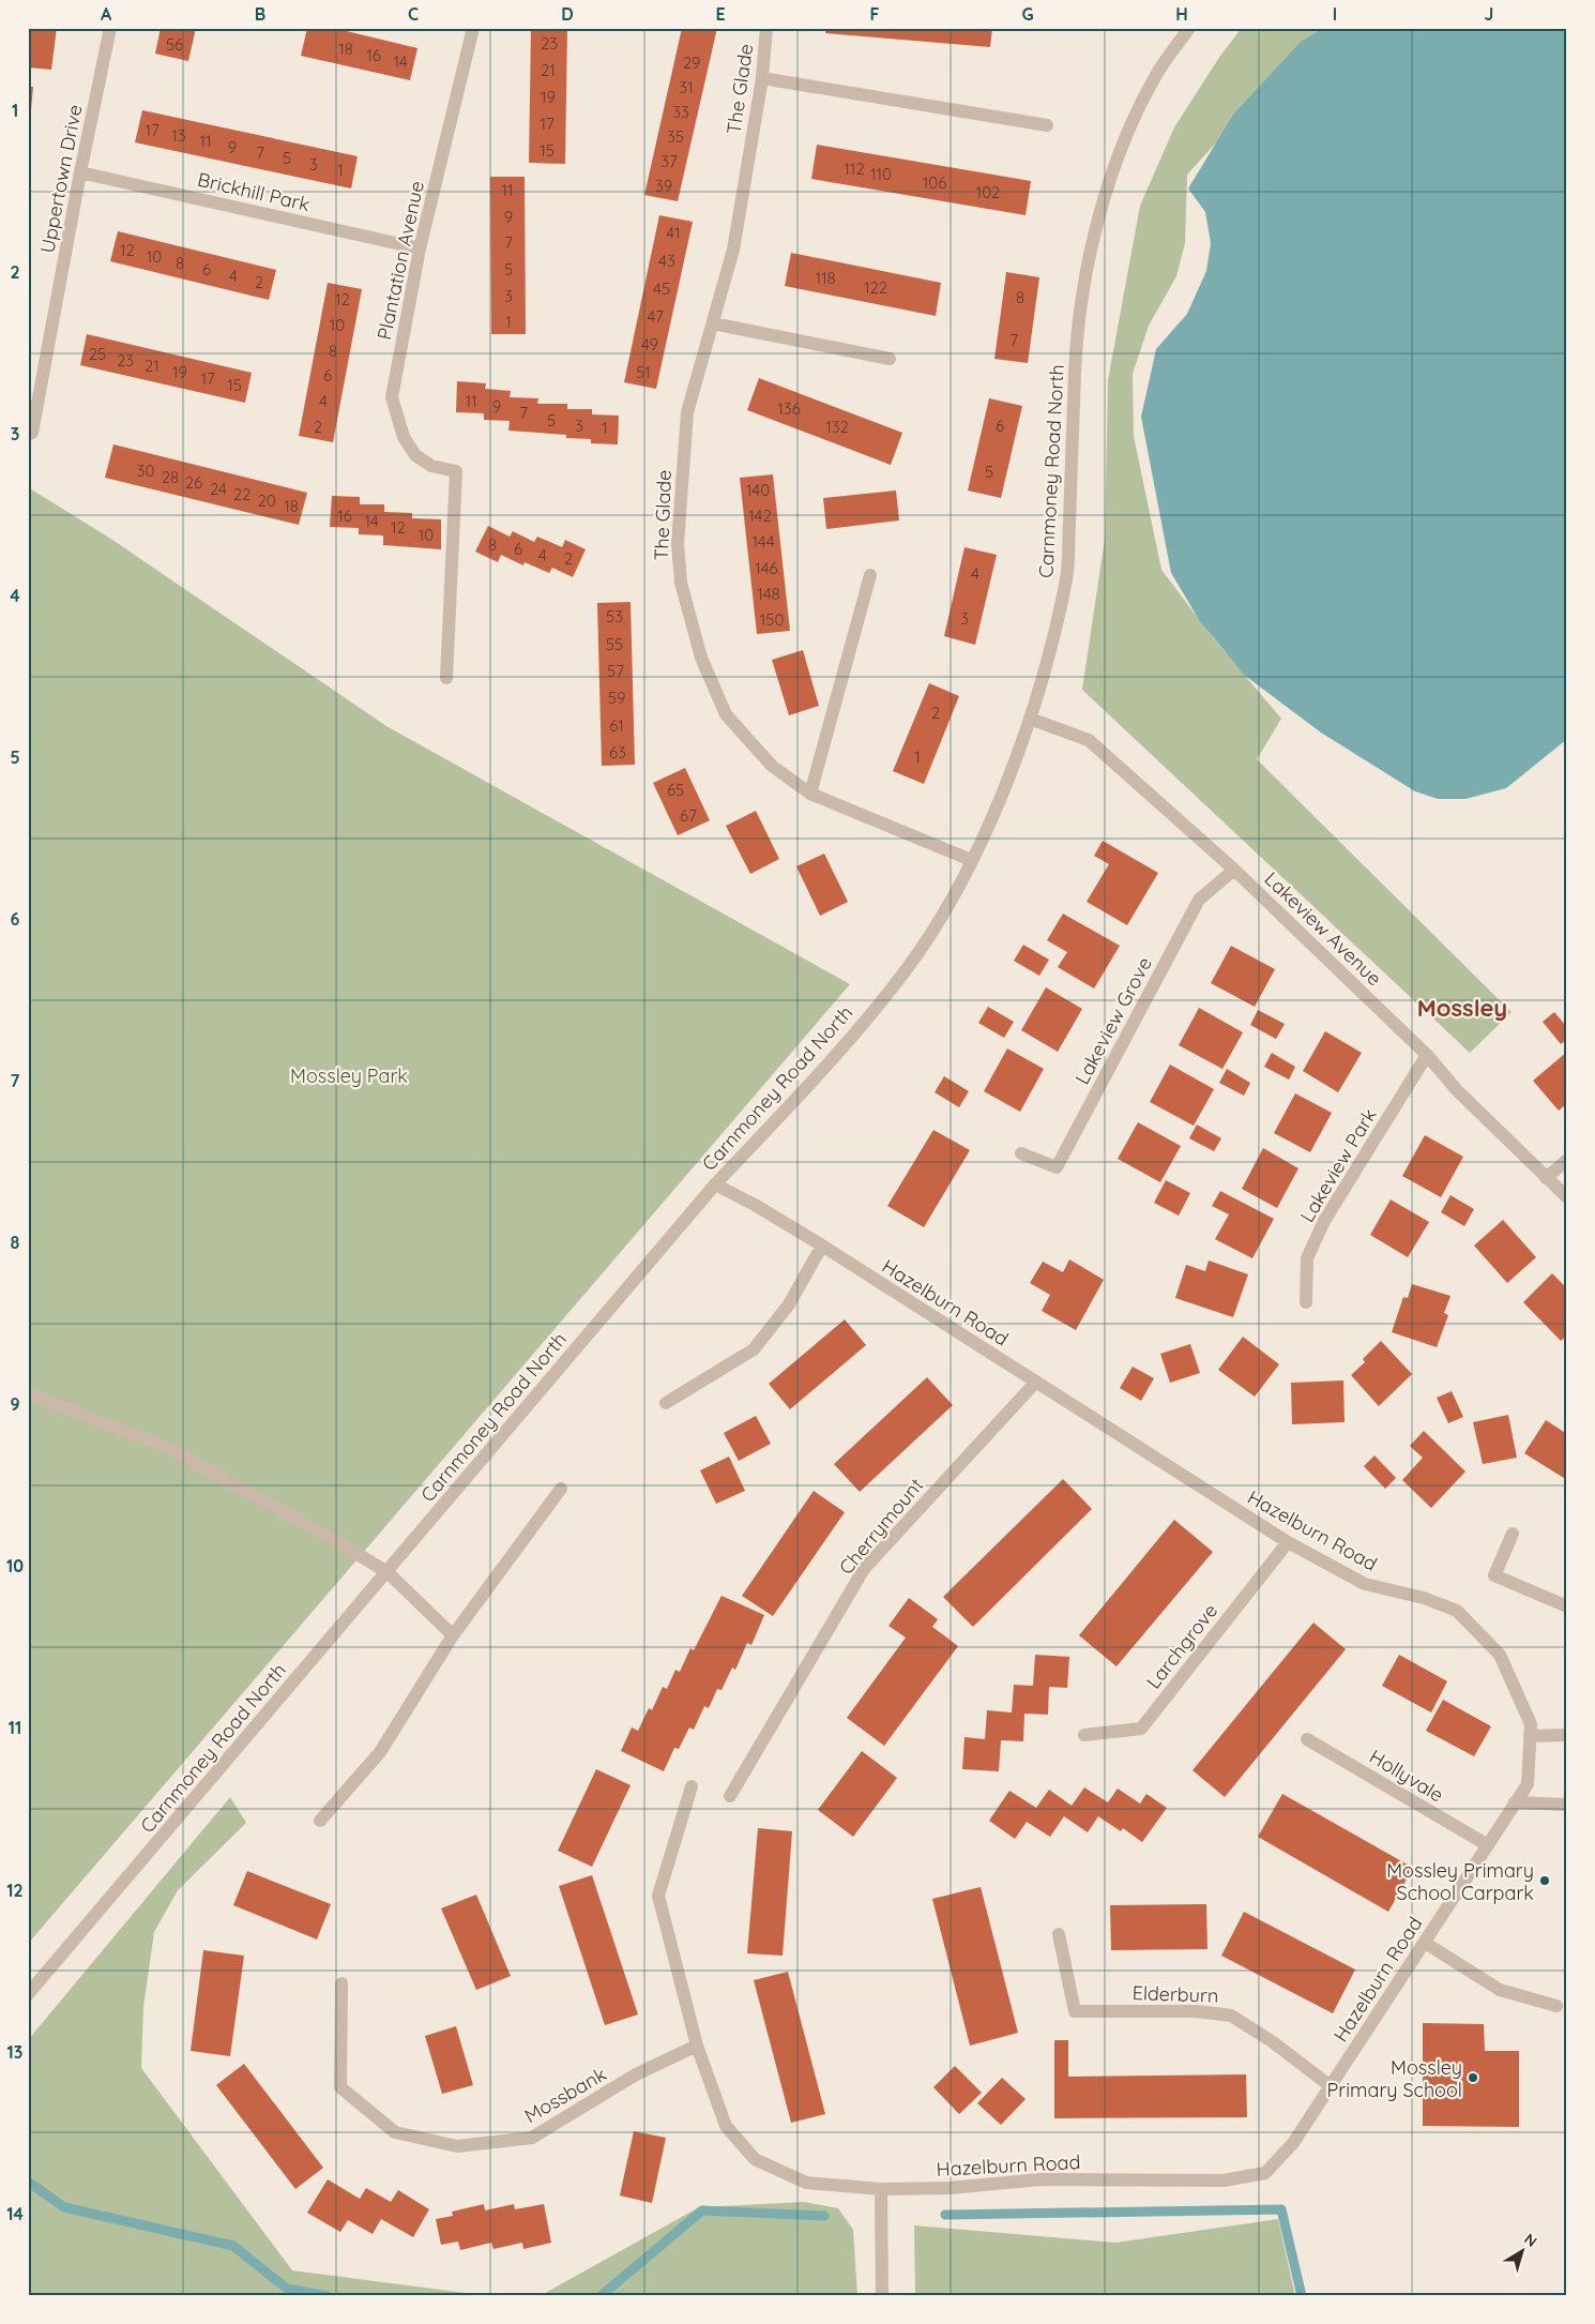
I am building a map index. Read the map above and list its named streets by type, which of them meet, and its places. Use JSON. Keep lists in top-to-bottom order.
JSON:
{
  "streets": {
    "street": [
      "The Glade",
      "Uppertown Drive",
      "Brickhill Park",
      "Plantation Avenue",
      "Carnmoney Road North",
      "Lakeview Avenue",
      "Lakeview Grove",
      "Lakeview Park",
      "Hazelburn Road",
      "Cherrymount",
      "Larchgrove",
      "Hollyvale",
      "Elderburn",
      "Mossbank"
    ]
  },
  "crossings": [
    ["The Glade", "Carnmoney Road North"],
    ["Uppertown Drive", "Brickhill Park"],
    ["Brickhill Park", "Plantation Avenue"],
    ["Carnmoney Road North", "Lakeview Avenue"],
    ["Carnmoney Road North", "Hazelburn Road"],
    ["Lakeview Avenue", "Lakeview Grove"],
    ["Lakeview Avenue", "Lakeview Park"],
    ["Hazelburn Road", "Cherrymount"],
    ["Hazelburn Road", "Larchgrove"],
    ["Hazelburn Road", "Hollyvale"],
    ["Hazelburn Road", "Elderburn"],
    ["Hazelburn Road", "Mossbank"]
  ],
  "districts": ["Mossley"],
  "parks": ["Mossley Park"],
  "places": ["Mossley Primary School Carpark", "Mossley Primary School"],
  "house_numbers": [
    "23",
    "56",
    "18",
    "16",
    "14",
    "29",
    "21",
    "31",
    "19",
    "33",
    "17",
    "17",
    "13",
    "35",
    "11",
    "9",
    "15",
    "7",
    "5",
    "37",
    "3",
    "112",
    "1",
    "110",
    "106",
    "39",
    "11",
    "102",
    "9",
    "41",
    "7",
    "12",
    "10",
    "43",
    "8",
    "6",
    "5",
    "4",
    "118",
    "2",
    "122",
    "45",
    "3",
    "8",
    "12",
    "47",
    "1",
    "10",
    "7",
    "49",
    "8",
    "25",
    "23",
    "21",
    "19",
    "51",
    "6",
    "17",
    "15",
    "4",
    "11",
    "9",
    "136",
    "7",
    "5",
    "3",
    "6",
    "2",
    "132",
    "1",
    "30",
    "5",
    "28",
    "26",
    "24",
    "140",
    "22",
    "20",
    "18",
    "16",
    "142",
    "14",
    "12",
    "10",
    "144",
    "8",
    "6",
    "4",
    "2",
    "146",
    "4",
    "148",
    "53",
    "3",
    "150",
    "55",
    "57",
    "59",
    "2",
    "61",
    "63",
    "1",
    "65",
    "67"
  ],
  "north": "top right",
  "grid": {
    "columns": [
      "A",
      "B",
      "C",
      "D",
      "E",
      "F",
      "G",
      "H",
      "I",
      "J"
    ],
    "rows": [
      "1",
      "2",
      "3",
      "4",
      "5",
      "6",
      "7",
      "8",
      "9",
      "10",
      "11",
      "12",
      "13",
      "14"
    ]
  }
}
